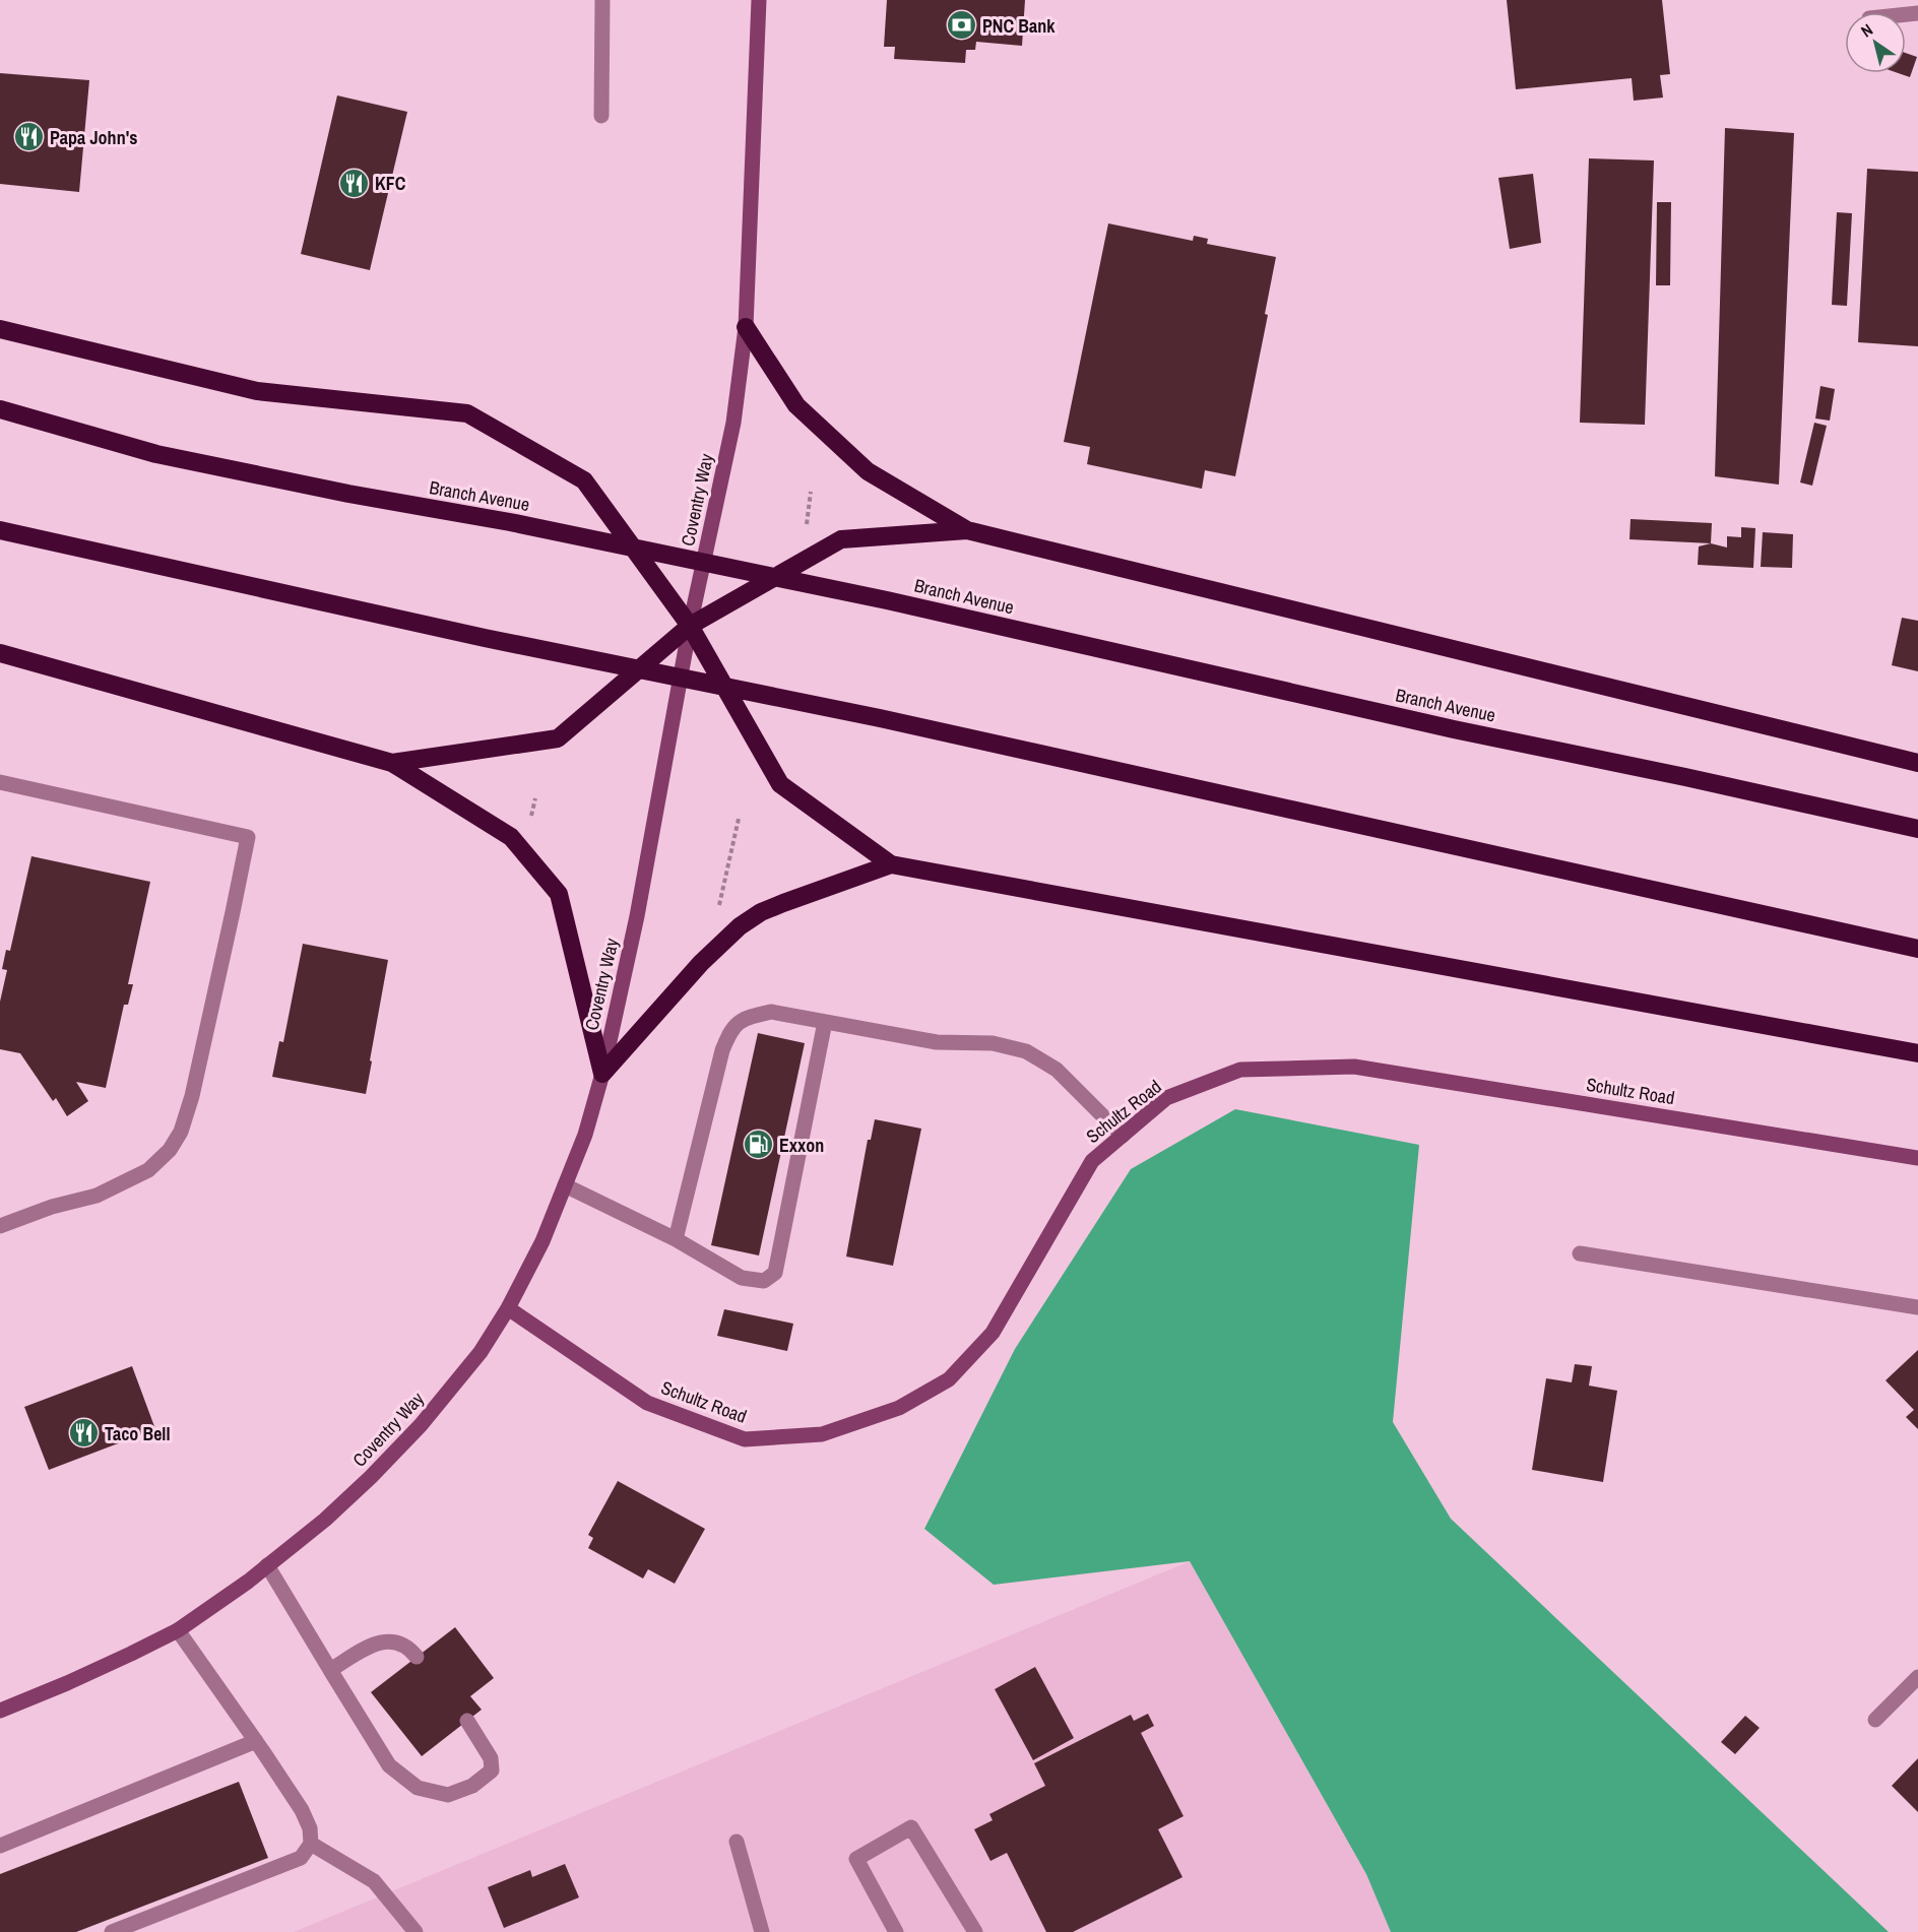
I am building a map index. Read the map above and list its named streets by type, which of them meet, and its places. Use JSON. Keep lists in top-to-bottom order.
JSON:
{
  "streets": {
    "highway": ["Branch Avenue"],
    "main road": ["Coventry Way", "Schultz Road"]
  },
  "crossings": [
    ["Coventry Way", "Schultz Road"]
  ],
  "places": {
    "bank": ["PNC Bank"],
    "restaurant": ["Papa John's", "KFC", "Taco Bell"],
    "fuel station": ["Exxon"]
  },
  "north": "top left"
}
